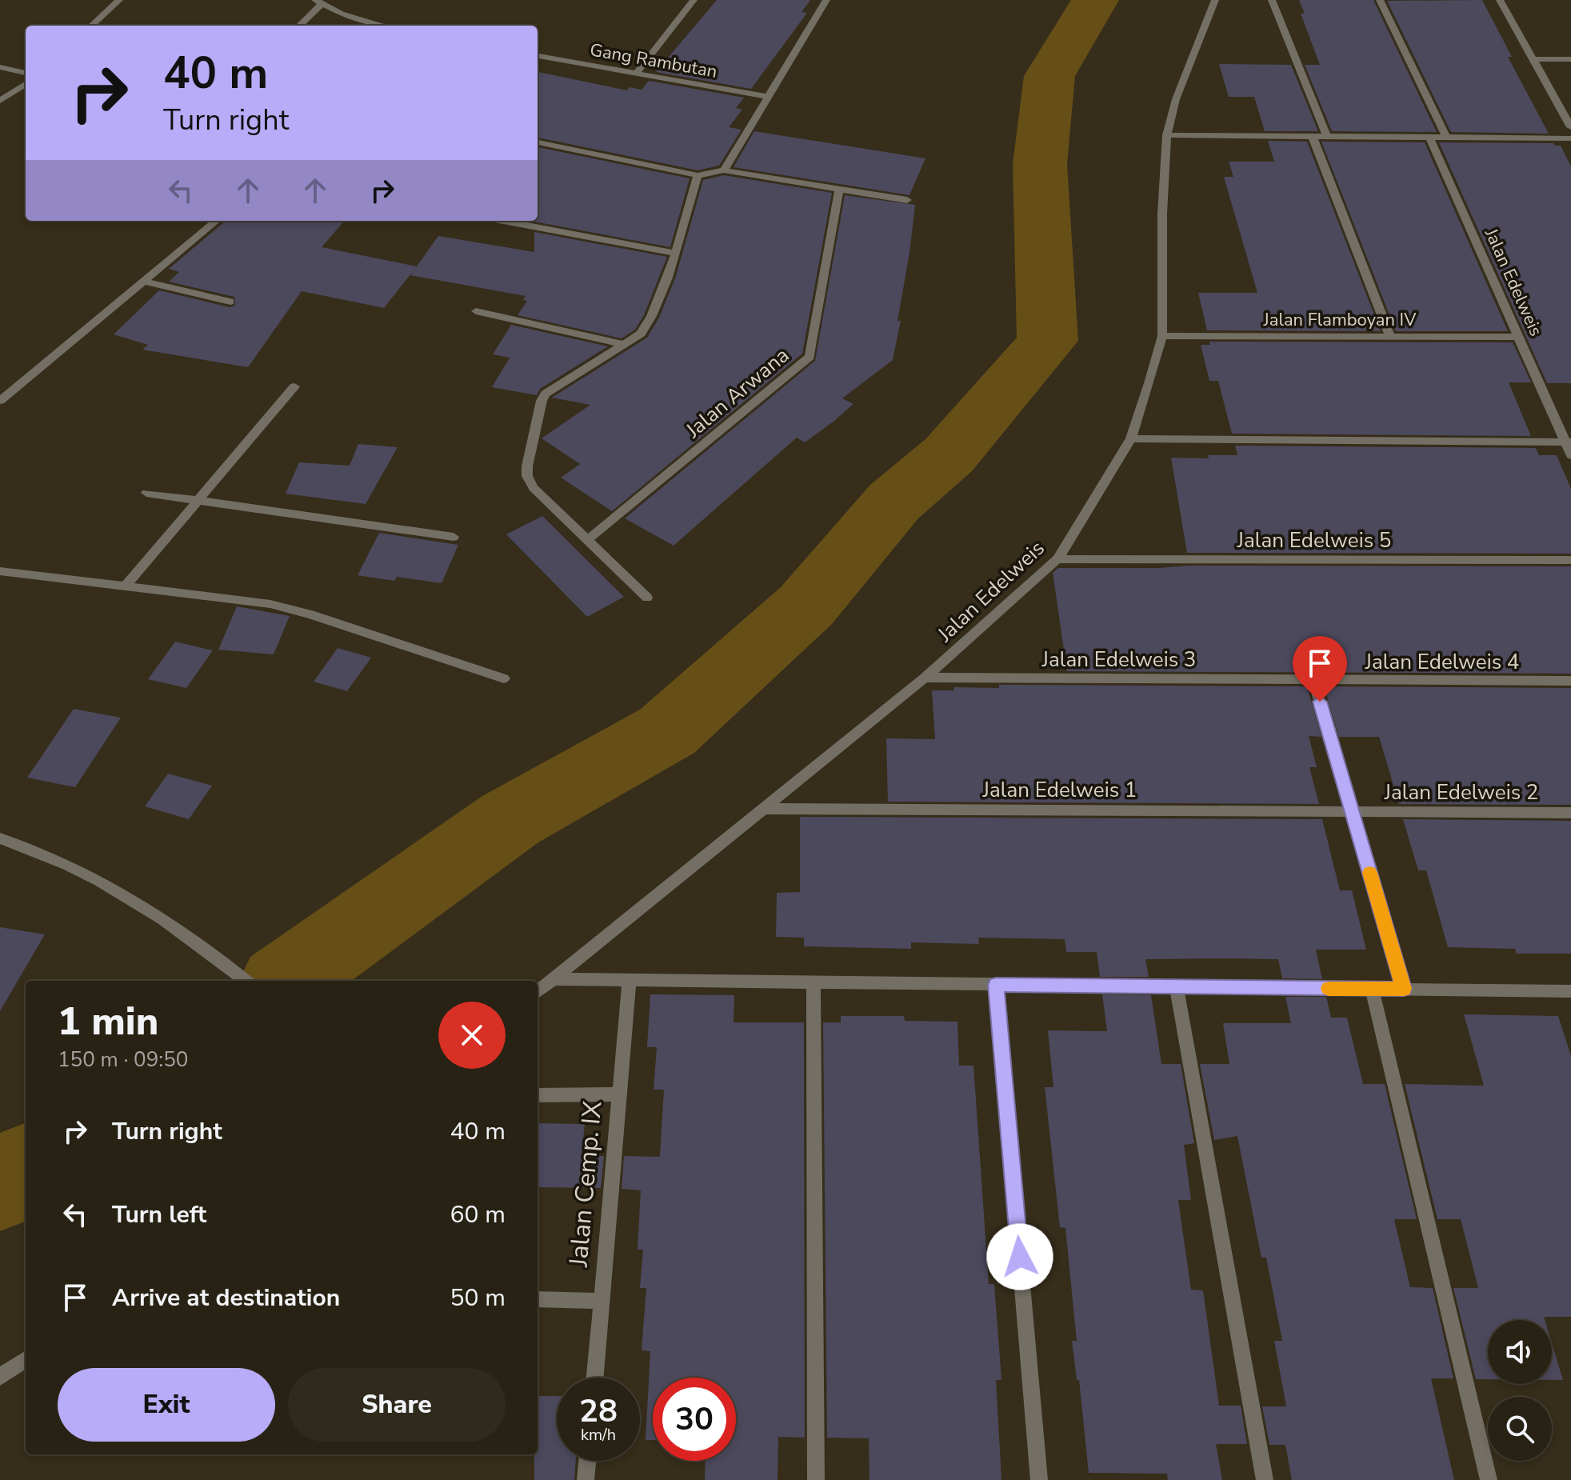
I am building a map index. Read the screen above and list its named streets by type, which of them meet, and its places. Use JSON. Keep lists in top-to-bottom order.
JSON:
{
  "streets": {
    "street": [
      "Gang Rambutan",
      "Jalan Edelweis",
      "Jalan Flamboyan IV",
      "Jalan Arwana",
      "Jalan Edelweis 5",
      "Jalan Edelweis 3",
      "Jalan Edelweis 4",
      "Jalan Edelweis 1",
      "Jalan Edelweis 2",
      "Jalan Cemp. IX"
    ]
  },
  "crossings": [
    ["Jalan Edelweis", "Jalan Flamboyan IV"],
    ["Jalan Edelweis", "Jalan Edelweis 5"],
    ["Jalan Edelweis", "Jalan Edelweis 3"],
    ["Jalan Edelweis", "Jalan Edelweis 1"],
    ["Jalan Edelweis 3", "Jalan Edelweis 4"],
    ["Jalan Edelweis 1", "Jalan Edelweis 2"]
  ],
  "page": {
    "turn": ["40 m", "Turn right"],
    "heading": ["1 min", "150 m · 09:50"],
    "list": [
      {
        "name": "Turn right",
        "value": "40 m"
      },
      {
        "name": "Turn left",
        "value": "60 m"
      },
      {
        "name": "Arrive at destination",
        "value": "50 m"
      }
    ],
    "buttons": ["Exit", "Share"],
    "speed": "28 km/h",
    "limit": "30"
  }
}
